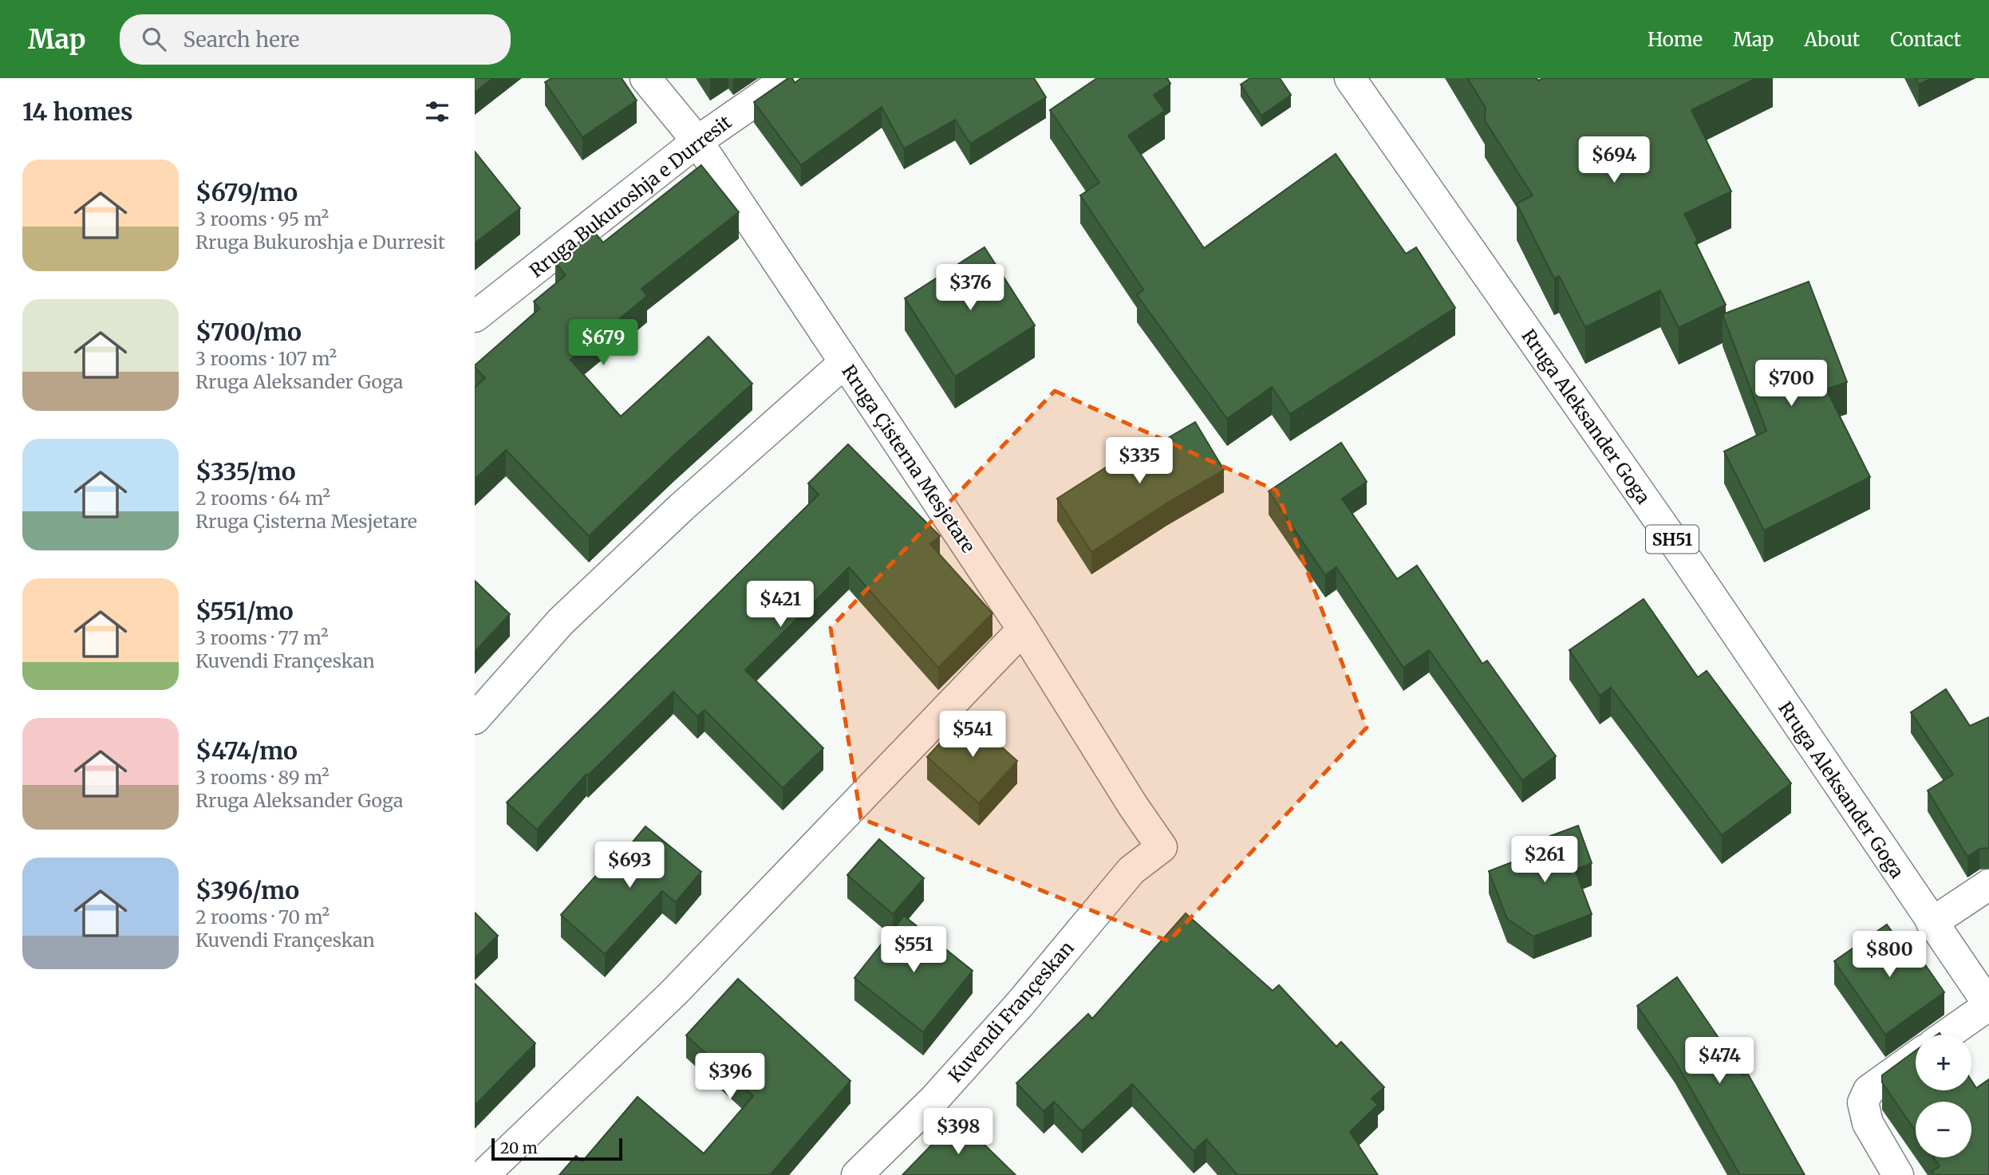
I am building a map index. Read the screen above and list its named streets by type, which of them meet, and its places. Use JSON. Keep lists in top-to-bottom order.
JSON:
{
  "streets": {
    "street": [
      "Rruga Bukuroshja e Durresit",
      "Rruga Aleksander Goga",
      "Rruga Çisterna Mesjetare",
      "SH51",
      "Kuvendi Françeskan"
    ]
  },
  "crossings": [
    ["Rruga Bukuroshja e Durresit", "Rruga Çisterna Mesjetare"],
    ["Rruga Çisterna Mesjetare", "Kuvendi Françeskan"]
  ],
  "scale_bar": "20 m",
  "page": {
    "header": "Map",
    "search": "Search here",
    "nav": [
      "Home",
      "Map",
      "About",
      "Contact"
    ],
    "heading": "14 homes",
    "price": [
      "$694",
      "$376",
      "$679",
      "$700",
      "$335",
      "$421",
      "$541",
      "$261",
      "$693",
      "$551",
      "$800",
      "$474",
      "$396",
      "$398"
    ],
    "list": [
      {
        "name": "$679/mo",
        "note": "3 rooms · 95 m² · Rruga Bukuroshja e Durresit"
      },
      {
        "name": "$700/mo",
        "note": "3 rooms · 107 m² · Rruga Aleksander Goga"
      },
      {
        "name": "$335/mo",
        "note": "2 rooms · 64 m² · Rruga Çisterna Mesjetare"
      },
      {
        "name": "$551/mo",
        "note": "3 rooms · 77 m² · Kuvendi Françeskan"
      },
      {
        "name": "$474/mo",
        "note": "3 rooms · 89 m² · Rruga Aleksander Goga"
      },
      {
        "name": "$396/mo",
        "note": "2 rooms · 70 m² · Kuvendi Françeskan"
      }
    ],
    "map_buttons": ["+", "−"],
    "scale": "20 m"
  }
}
